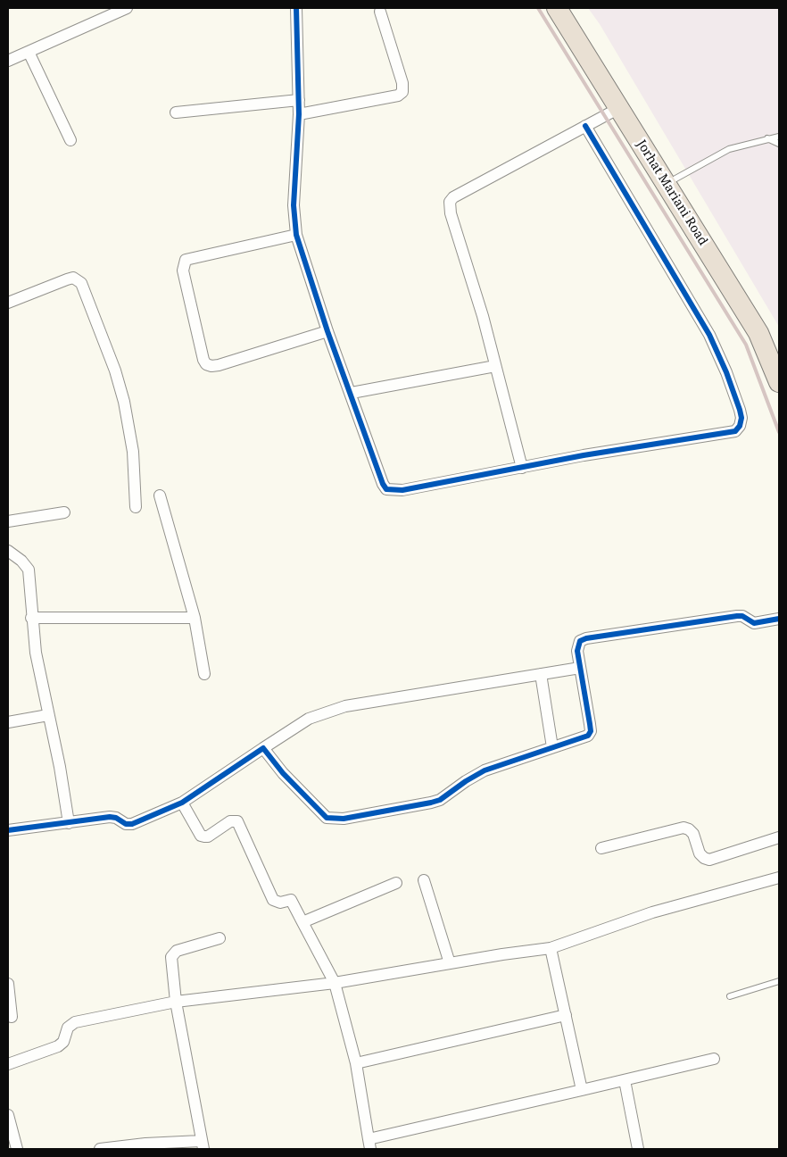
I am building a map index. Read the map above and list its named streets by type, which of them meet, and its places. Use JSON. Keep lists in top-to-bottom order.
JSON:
{
  "streets": {
    "highway": ["Jorhat Mariani Road"]
  }
}
